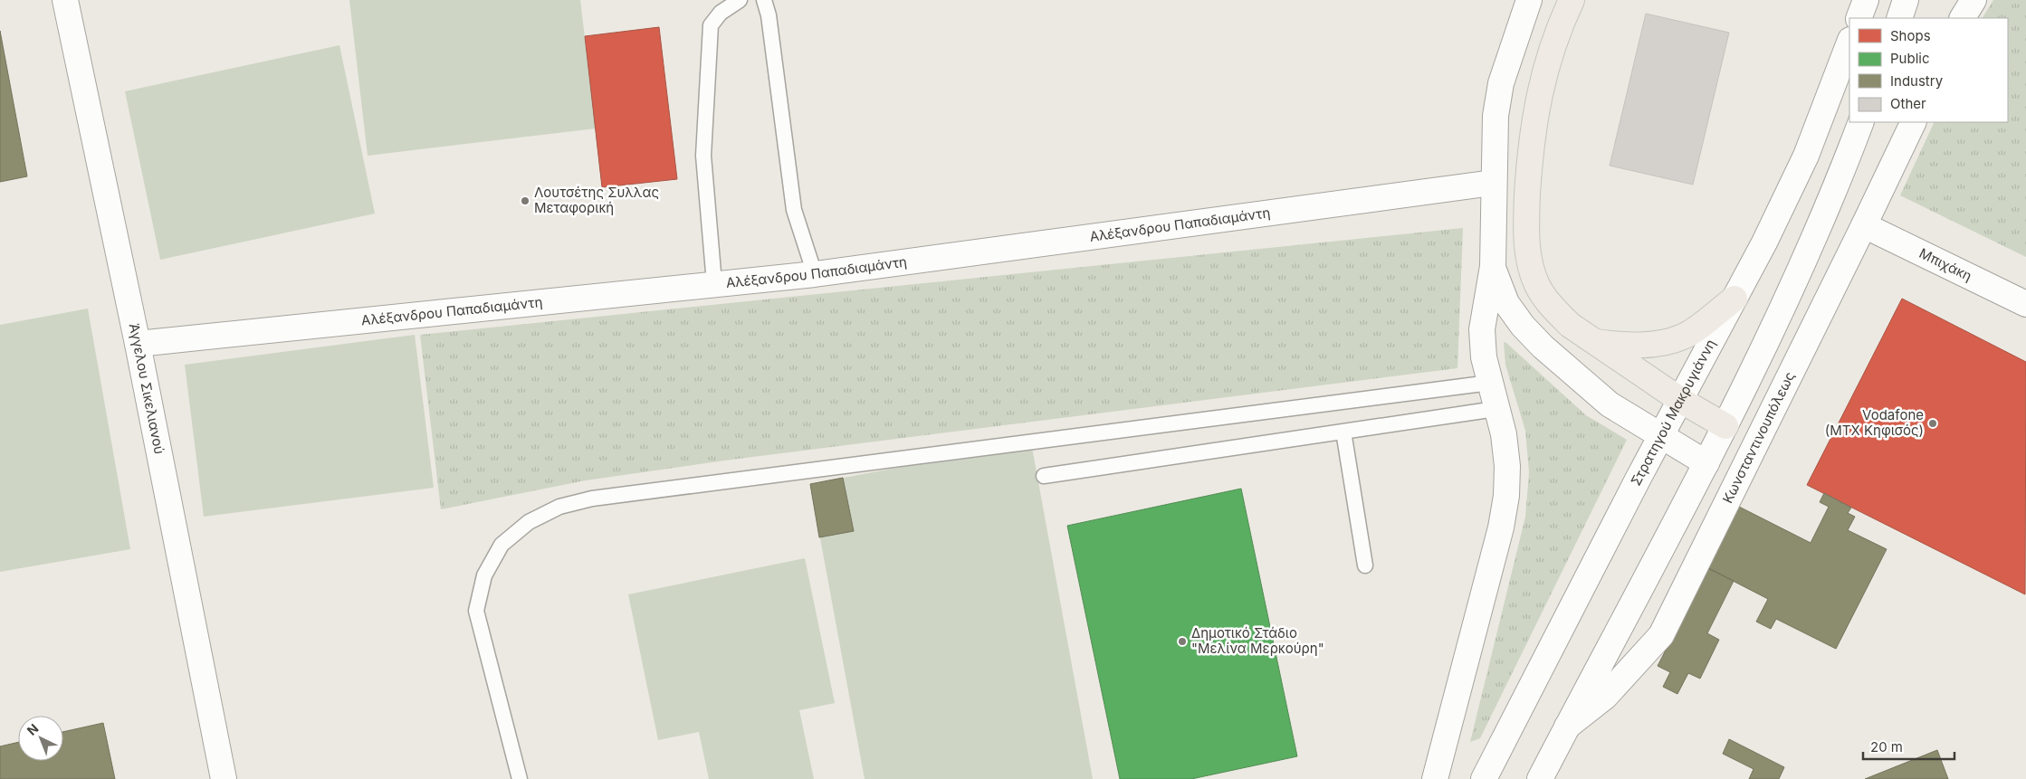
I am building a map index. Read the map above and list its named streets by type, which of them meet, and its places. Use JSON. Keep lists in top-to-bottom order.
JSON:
{
  "streets": {
    "street": [
      "Αλέξανδρου Παπαδιαμάντη",
      "Μπιχάκη",
      "Άγγελου Σικελιανού",
      "Στρατηγού Μακρυγιάννη",
      "Κωνσταντινουπόλεως"
    ]
  },
  "crossings": [
    ["Αλέξανδρου Παπαδιαμάντη", "Άγγελου Σικελιανού"],
    ["Μπιχάκη", "Κωνσταντινουπόλεως"]
  ],
  "places": ["Λουτσέτης Συλλας Μεταφορική", "Vodafone (MTX Κηφισός)", "Δημοτικό Στάδιο \"Μελίνα Μερκούρη\""],
  "legend": [
    "Shops",
    "Public",
    "Industry",
    "Other"
  ],
  "scale_bar": "20 m",
  "north": "top left"
}
